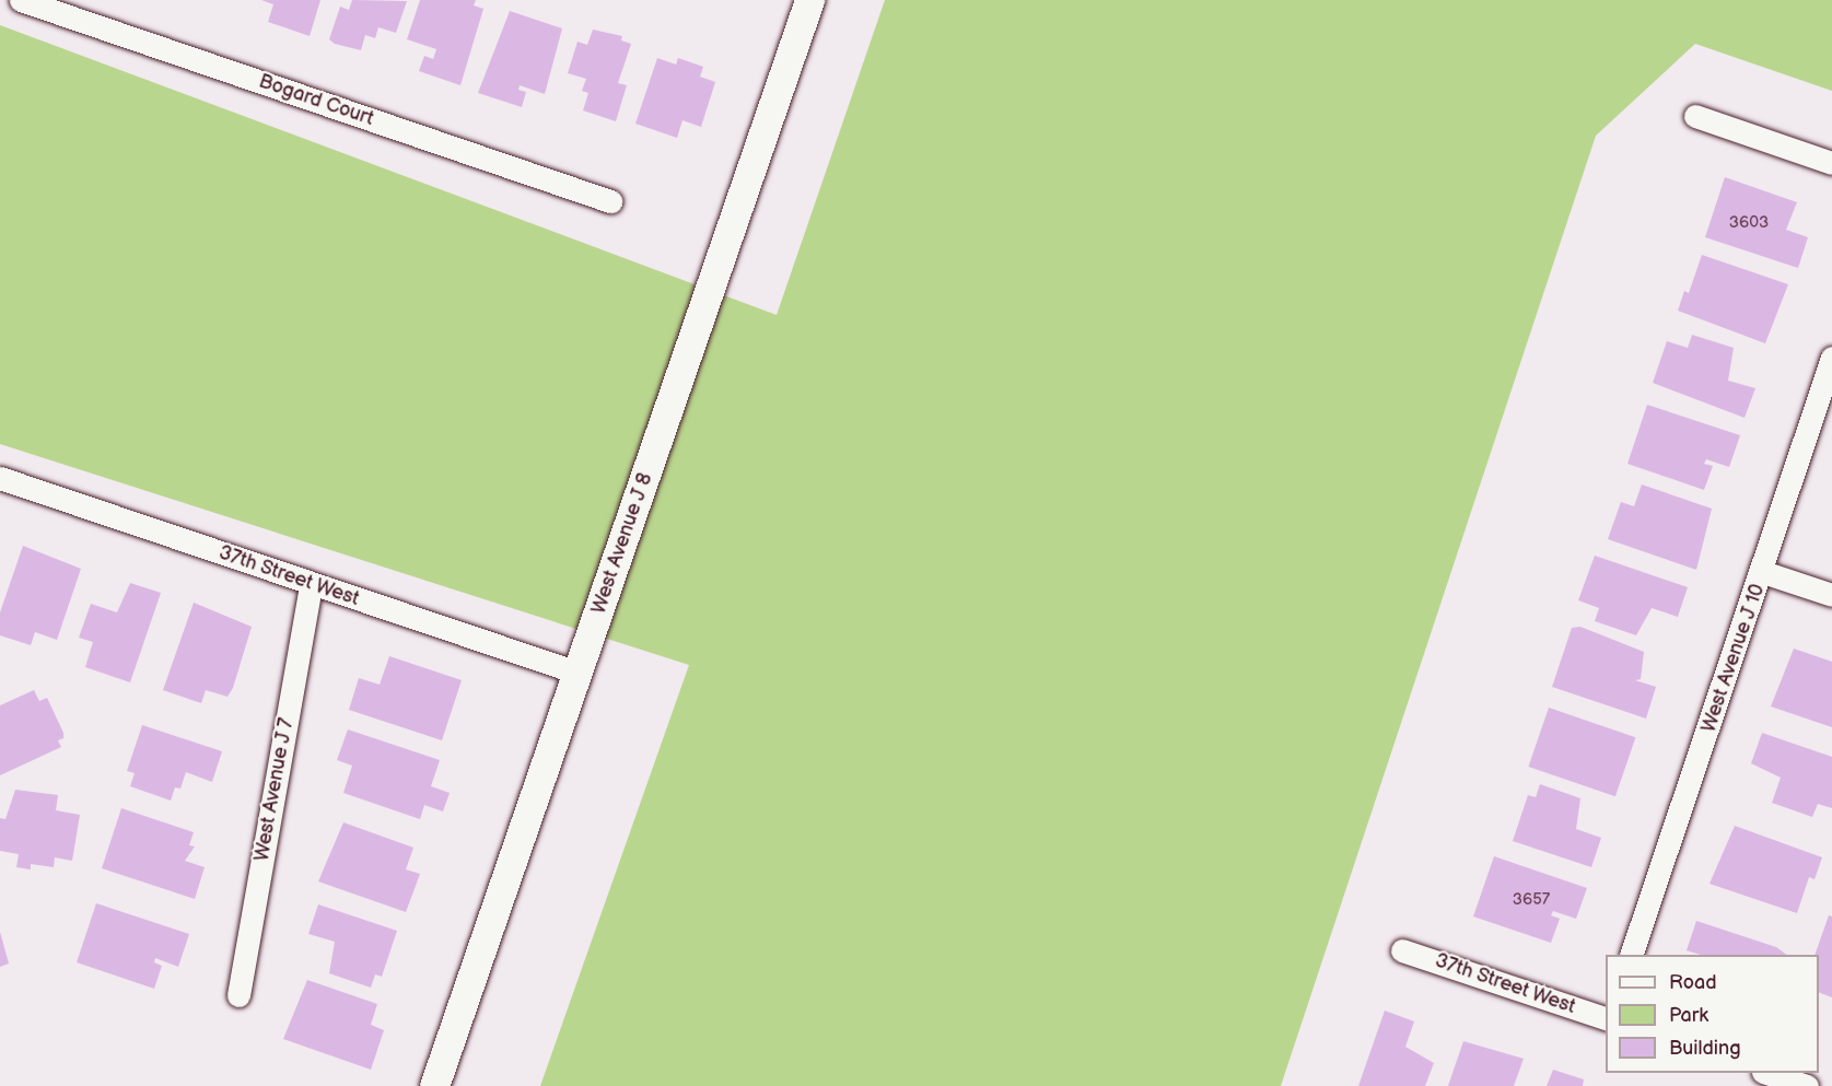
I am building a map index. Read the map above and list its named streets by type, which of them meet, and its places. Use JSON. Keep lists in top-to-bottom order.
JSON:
{
  "streets": {
    "street": [
      "Bogard Court",
      "West Avenue J 8",
      "37th Street West",
      "West Avenue J 10",
      "West Avenue J 7"
    ]
  },
  "crossings": [
    ["West Avenue J 8", "37th Street West"],
    ["37th Street West", "West Avenue J 7"]
  ],
  "house_numbers": ["3603", "3657"],
  "legend": ["Road", "Park", "Building"]
}
